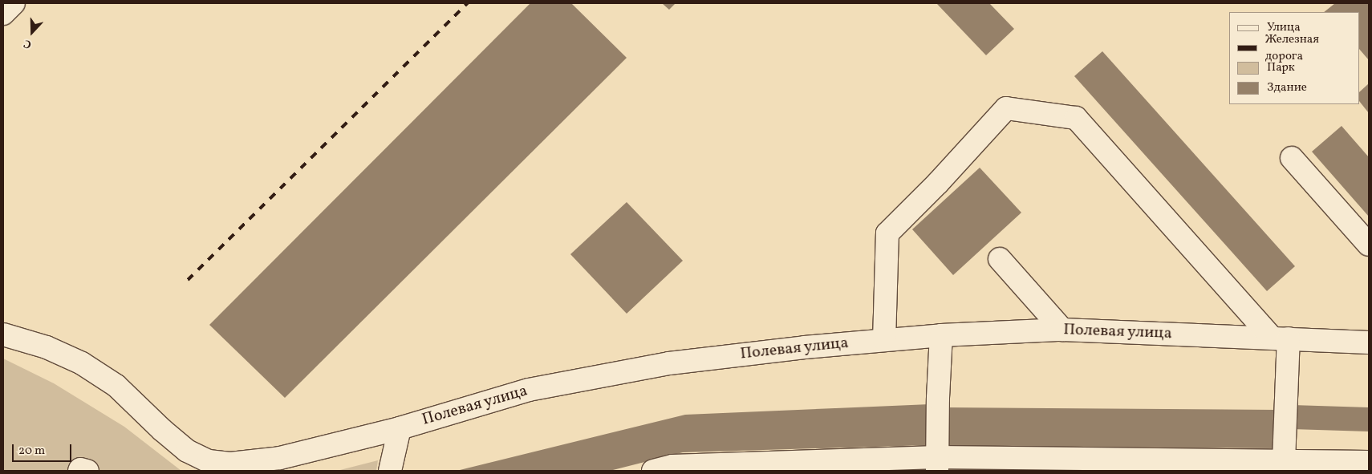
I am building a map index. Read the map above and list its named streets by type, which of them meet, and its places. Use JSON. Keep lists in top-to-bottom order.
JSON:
{
  "streets": {
    "street": ["Полевая улица"]
  },
  "legend": [
    "Улица",
    "Железная дорога",
    "Парк",
    "Здание"
  ],
  "scale_bar": "20 m",
  "north": "bottom"
}
